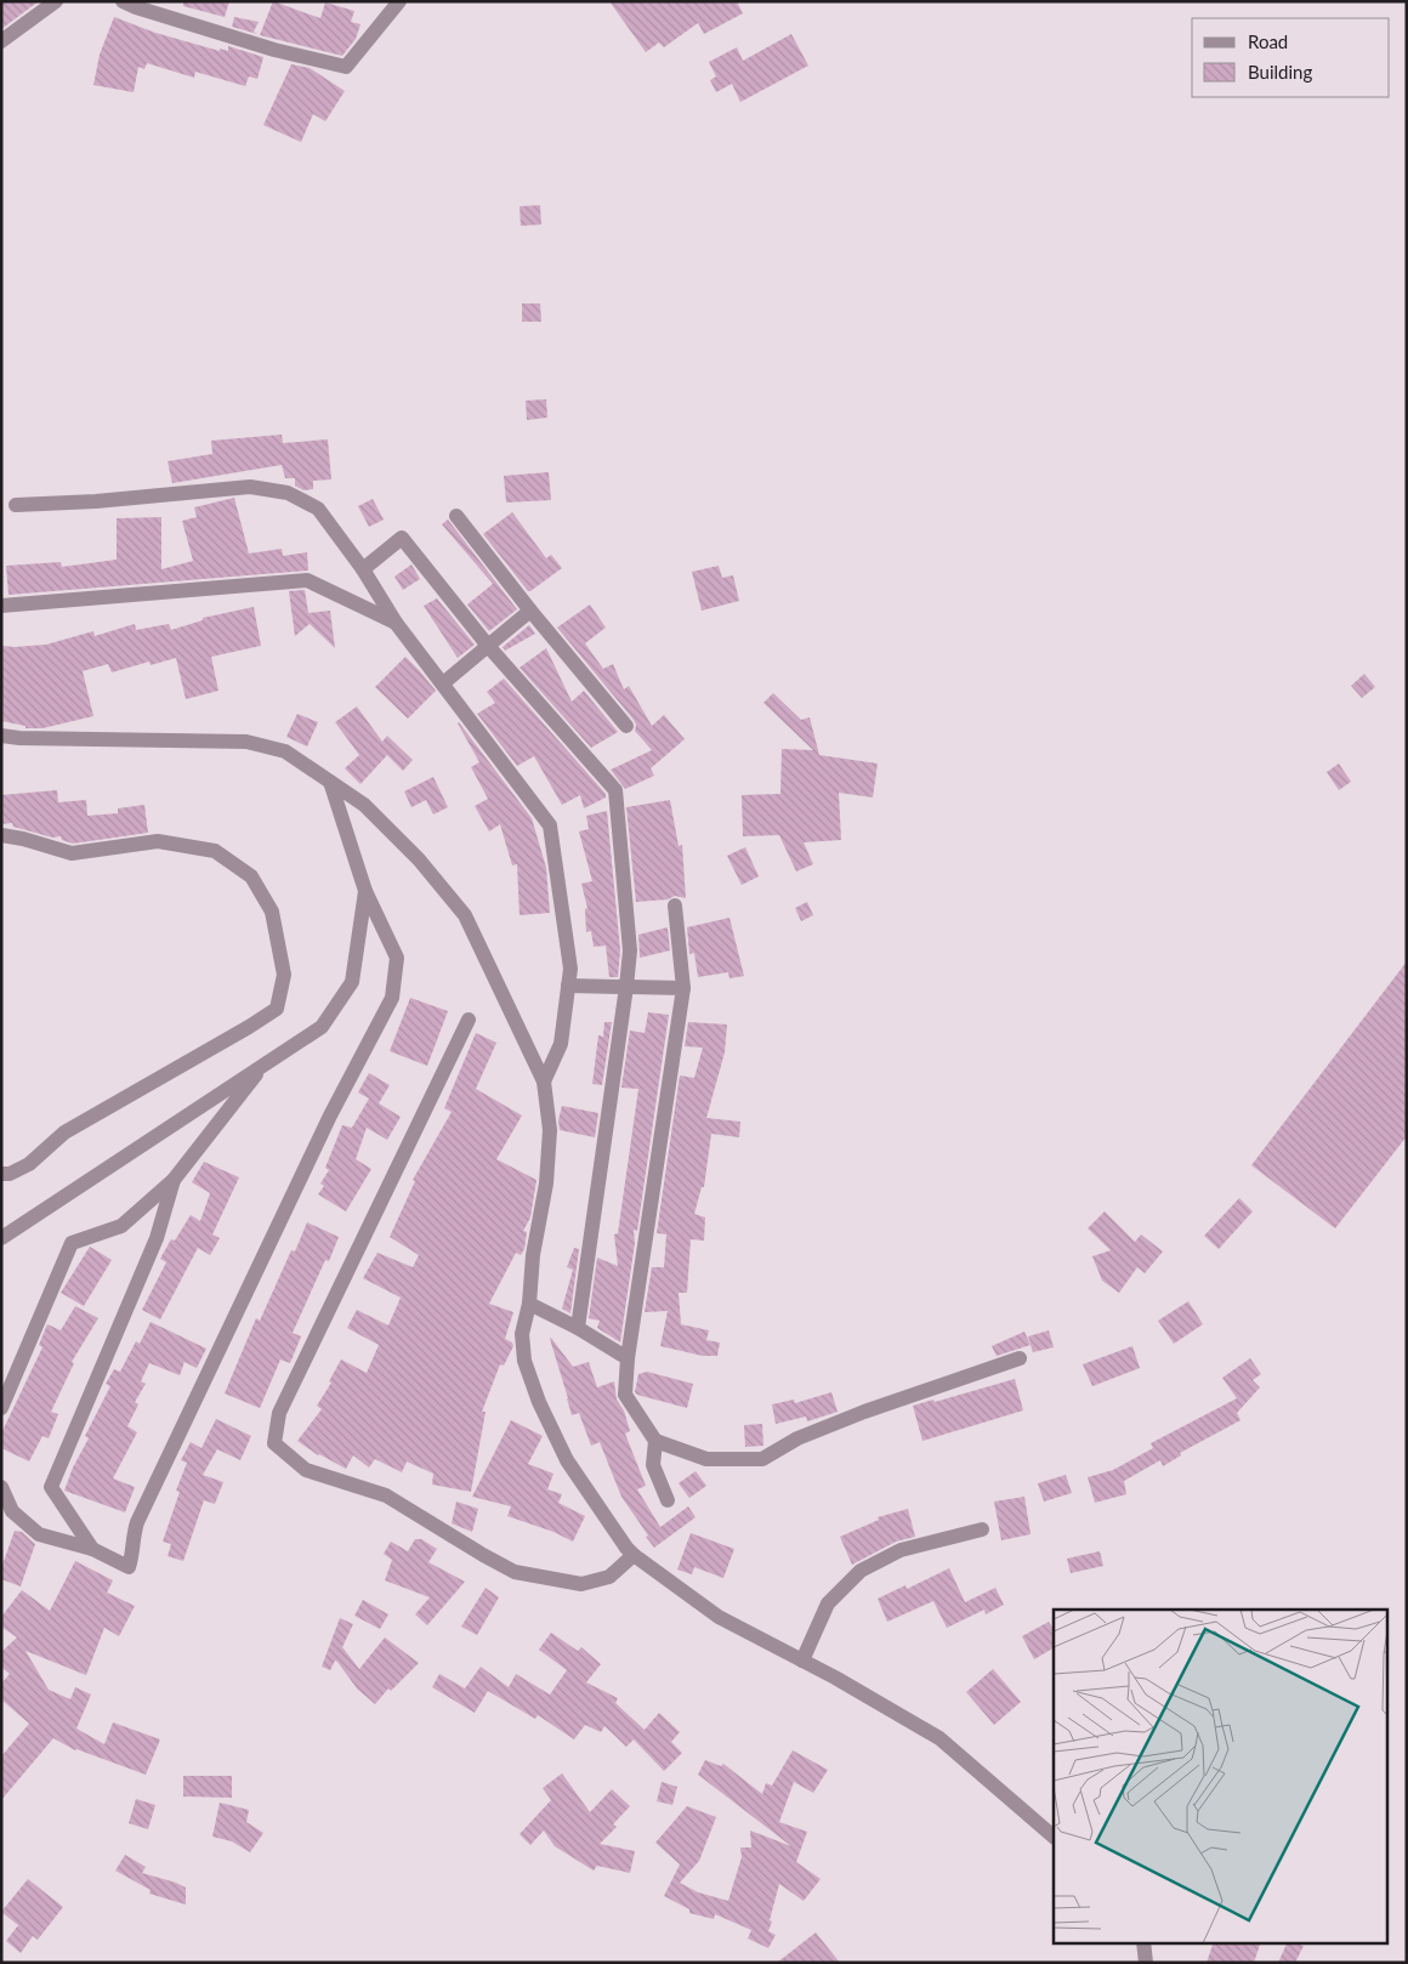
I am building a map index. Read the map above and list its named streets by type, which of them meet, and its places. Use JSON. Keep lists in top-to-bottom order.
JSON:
{
  "legend": ["Road", "Building"]
}
